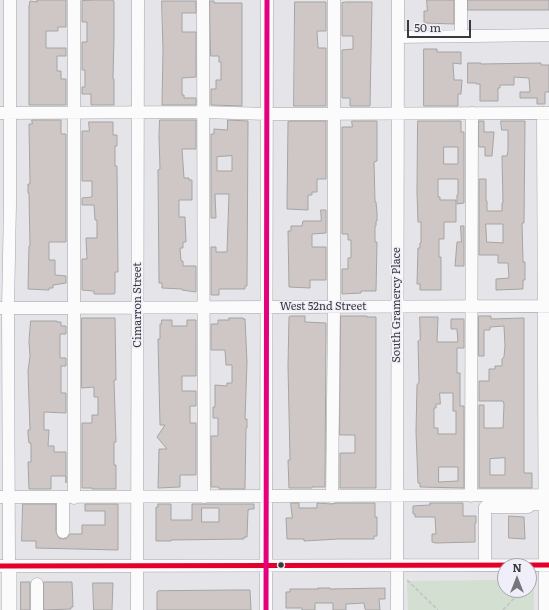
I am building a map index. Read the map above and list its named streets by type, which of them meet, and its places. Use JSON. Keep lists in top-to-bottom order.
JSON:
{
  "streets": {
    "street": ["Cimarron Street", "South Gramercy Place", "West 52nd Street"]
  },
  "crossings": [
    ["Cimarron Street", "West 52nd Street"],
    ["South Gramercy Place", "West 52nd Street"]
  ],
  "scale_bar": "50 m",
  "north": "top"
}
